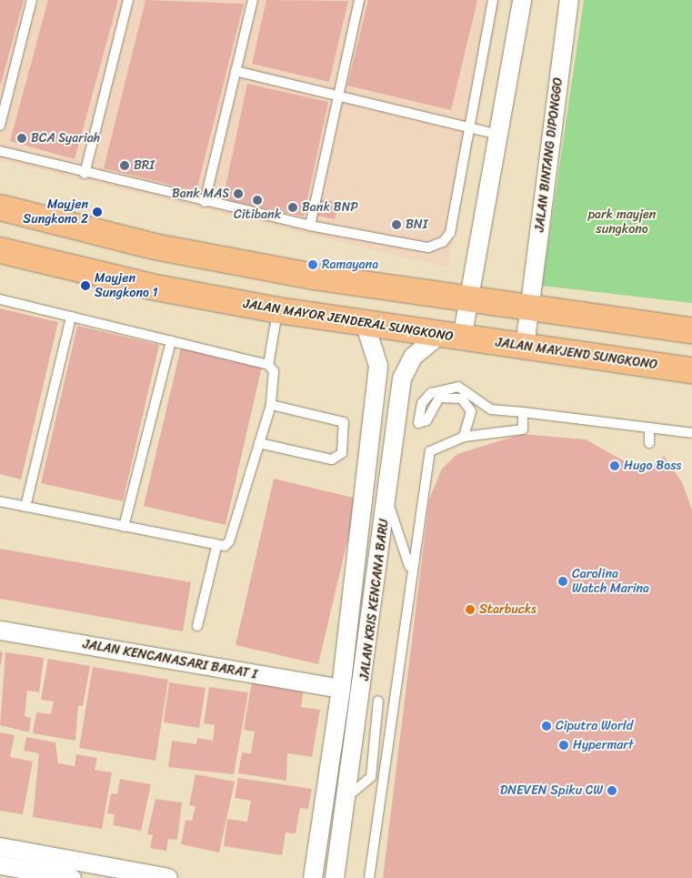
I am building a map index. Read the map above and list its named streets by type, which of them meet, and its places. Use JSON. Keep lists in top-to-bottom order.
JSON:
{
  "streets": {
    "main road": ["JALAN MAYOR JENDERAL SUNGKONO", "JALAN MAYJEND SUNGKONO"],
    "street": ["JALAN BINTANG DIPONGGO", "JALAN KRIS KENCANA BARU", "JALAN KENCANASARI BARAT I"]
  },
  "crossings": [
    ["JALAN MAYOR JENDERAL SUNGKONO", "JALAN MAYJEND SUNGKONO"],
    ["JALAN MAYOR JENDERAL SUNGKONO", "JALAN KRIS KENCANA BARU"],
    ["JALAN MAYJEND SUNGKONO", "JALAN KRIS KENCANA BARU"],
    ["JALAN KRIS KENCANA BARU", "JALAN KENCANASARI BARAT I"]
  ],
  "parks": ["park mayjen sungkono"],
  "places": [
    "BCA Syariah",
    "BRI",
    "Bank MAS",
    "Citibank",
    "Bank BNP",
    "Mayjen Sungkono 2",
    "BNI",
    "Ramayana",
    "Mayjen Sungkono 1",
    "Hugo Boss",
    "Carolina Watch Marina",
    "Starbucks",
    "Ciputra World",
    "Hypermart",
    "DNEVEN Spiku CW"
  ]
}
